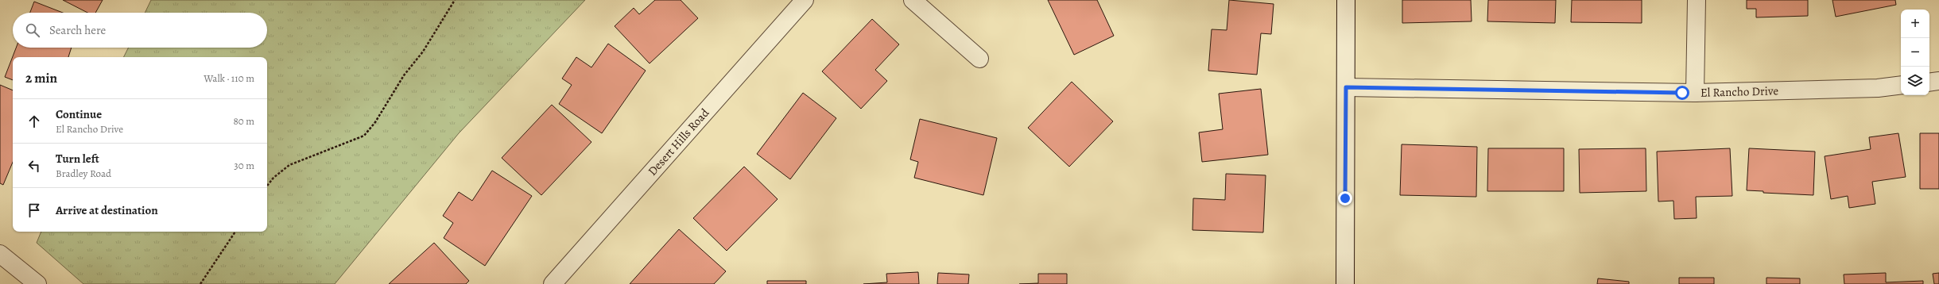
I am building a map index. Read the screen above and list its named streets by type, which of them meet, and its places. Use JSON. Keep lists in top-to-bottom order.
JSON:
{
  "streets": {
    "street": ["El Rancho Drive", "Desert Hills Road"]
  },
  "page": {
    "map_buttons": ["+", "−"],
    "search": "Search here",
    "heading": ["2 min", "Walk · 110 m"],
    "list": [
      ["Continue", "El Rancho Drive", "80 m"],
      ["Turn left", "Bradley Road", "30 m"],
      "Arrive at destination"
    ]
  }
}
